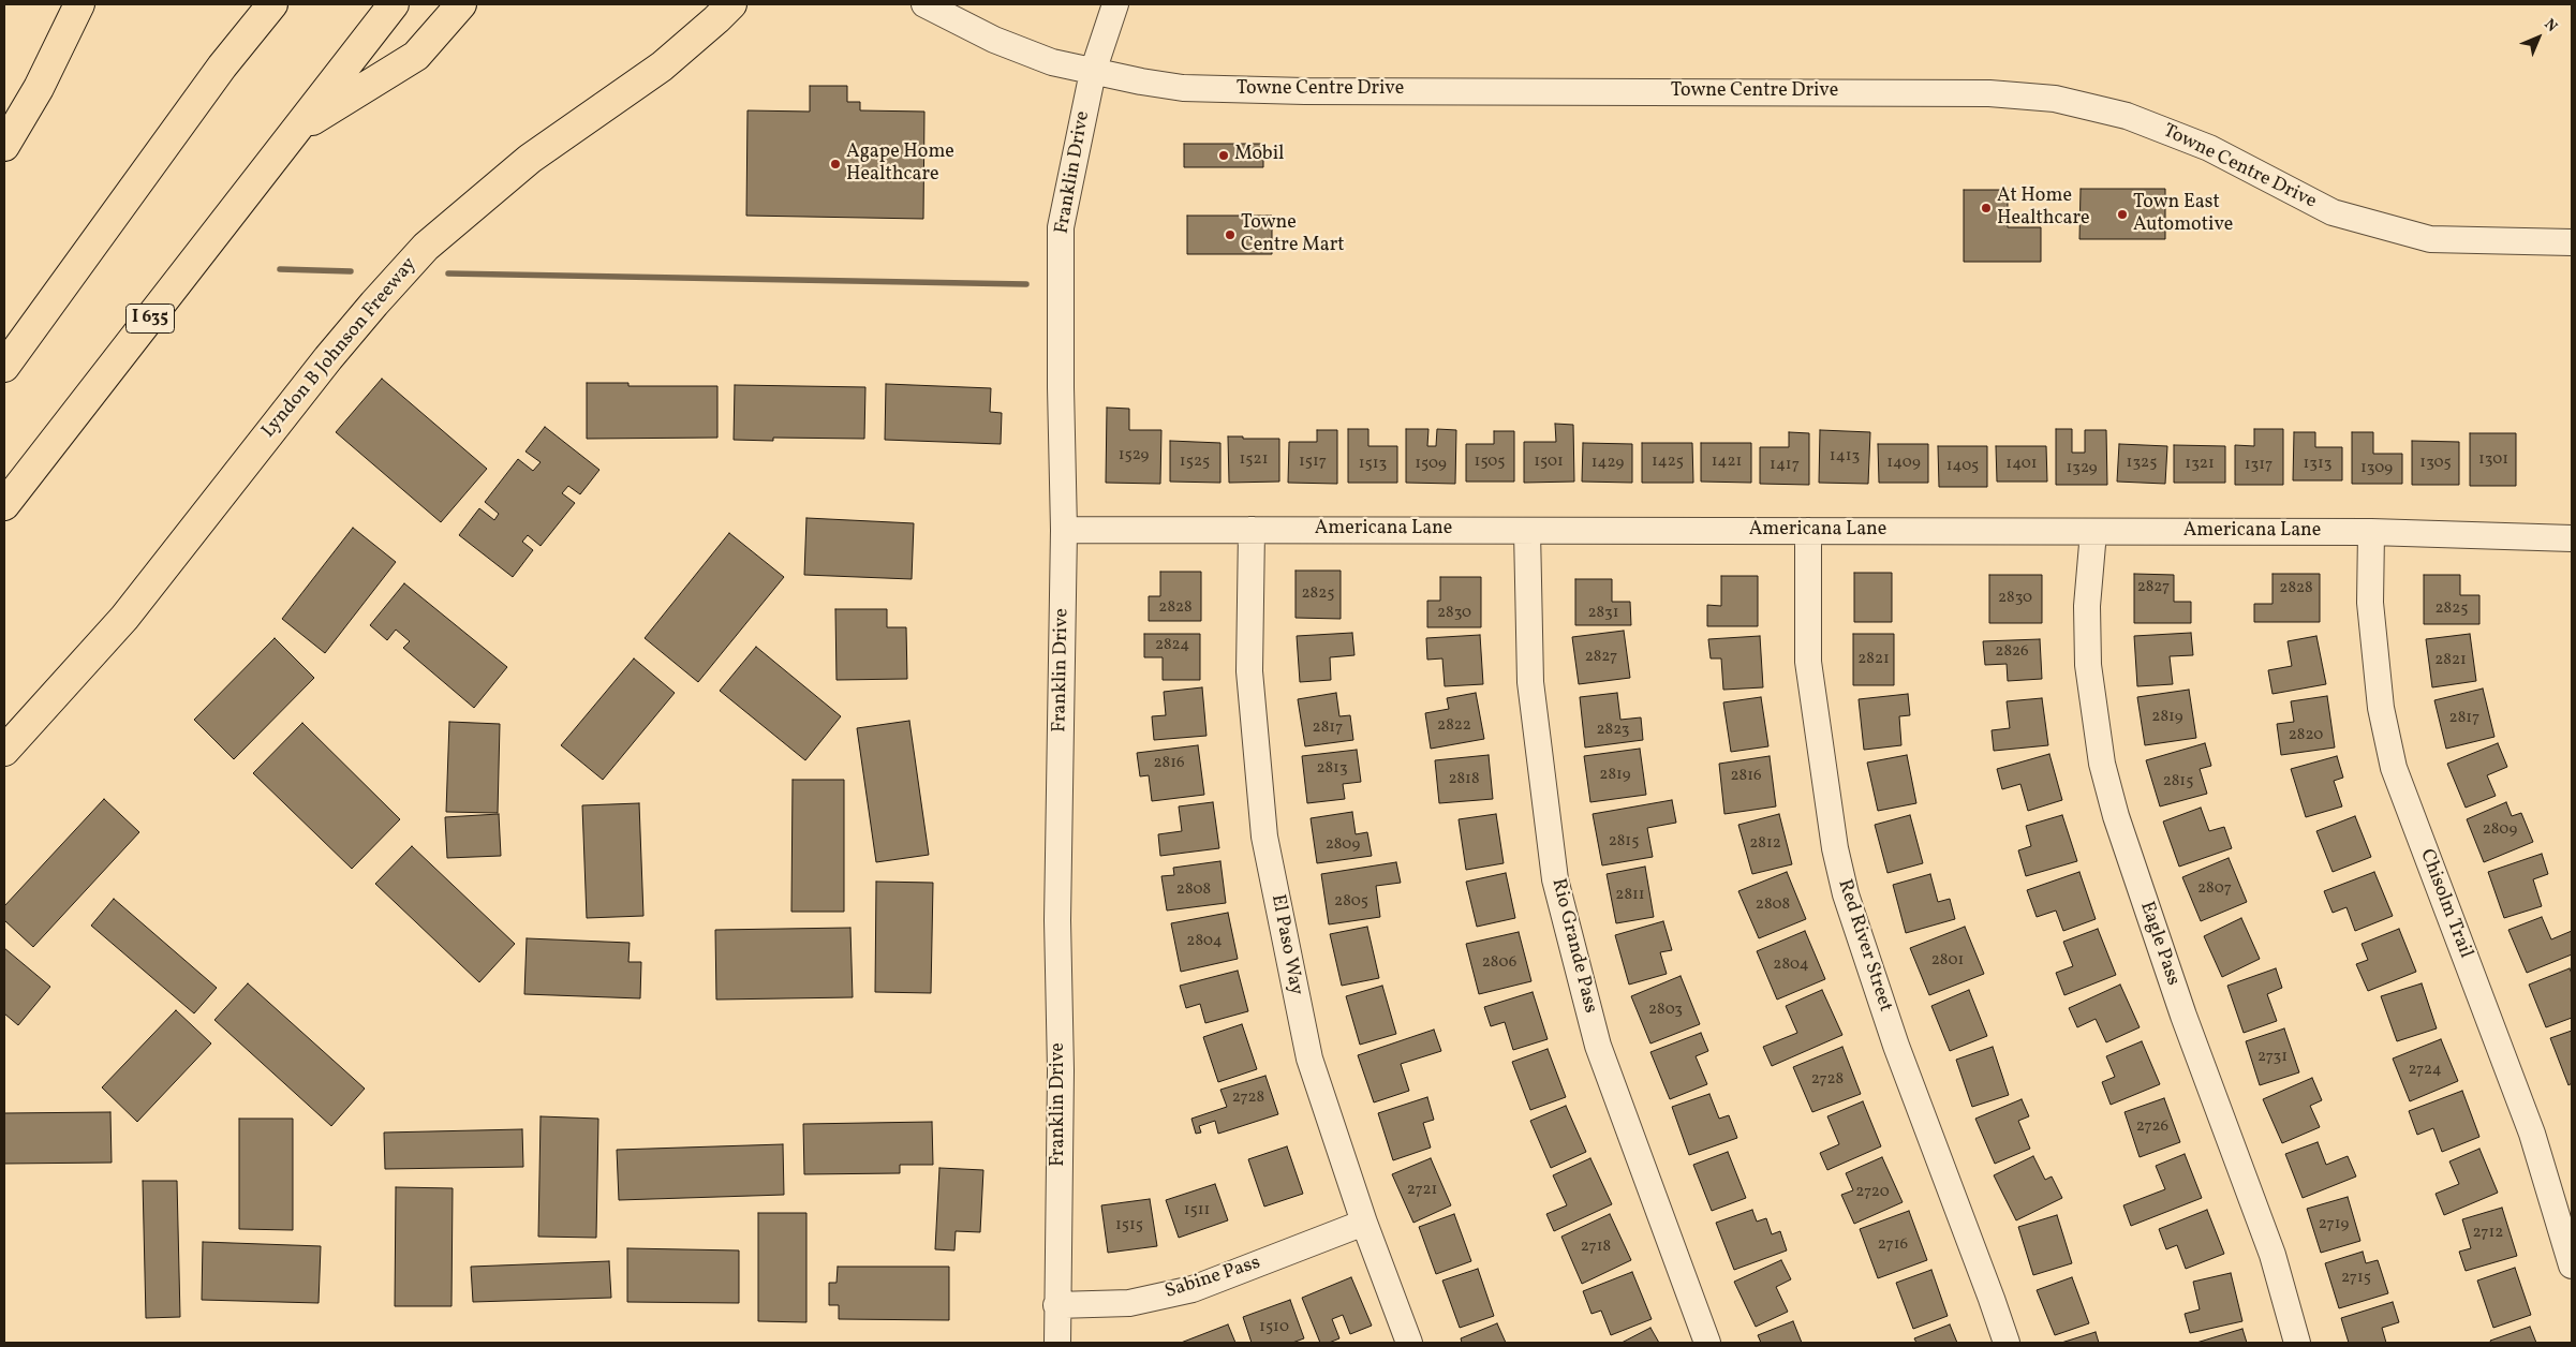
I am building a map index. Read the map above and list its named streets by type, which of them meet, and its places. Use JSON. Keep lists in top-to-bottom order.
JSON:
{
  "streets": {
    "main road": ["I 635", "Lyndon B Johnson Freeway"],
    "street": [
      "Towne Centre Drive",
      "Franklin Drive",
      "Americana Lane",
      "Chisolm Trail",
      "Eagle Pass",
      "El Paso Way",
      "Rio Grande Pass",
      "Red River Street",
      "Sabine Pass"
    ]
  },
  "crossings": [
    ["Towne Centre Drive", "Franklin Drive"],
    ["Franklin Drive", "Americana Lane"],
    ["Franklin Drive", "Sabine Pass"],
    ["Americana Lane", "Chisolm Trail"],
    ["Americana Lane", "Eagle Pass"],
    ["Americana Lane", "El Paso Way"],
    ["Americana Lane", "Rio Grande Pass"],
    ["Americana Lane", "Red River Street"],
    ["El Paso Way", "Sabine Pass"]
  ],
  "places": [
    "Mobil",
    "Agape Home Healthcare",
    "At Home Healthcare",
    "Town East Automotive",
    "Towne Centre Mart"
  ],
  "house_numbers": [
    "1529",
    "1413",
    "1521",
    "1301",
    "1525",
    "1517",
    "1505",
    "1501",
    "1425",
    "1421",
    "1429",
    "1409",
    "1325",
    "1305",
    "1513",
    "1509",
    "1401",
    "1321",
    "1313",
    "1417",
    "1317",
    "1405",
    "1329",
    "1309",
    "2827",
    "2828",
    "2825",
    "2830",
    "2828",
    "2825",
    "2830",
    "2831",
    "2824",
    "2826",
    "2827",
    "2821",
    "2821",
    "2819",
    "2817",
    "2822",
    "2817",
    "2823",
    "2820",
    "2816",
    "2813",
    "2819",
    "2816",
    "2818",
    "2815",
    "2809",
    "2815",
    "2812",
    "2809",
    "2807",
    "2808",
    "2811",
    "2805",
    "2808",
    "2804",
    "2801",
    "2806",
    "2804",
    "2803",
    "2731",
    "2724",
    "2728",
    "2728",
    "2726",
    "2721",
    "2720",
    "1511",
    "2719",
    "1515",
    "2712",
    "2716",
    "2718",
    "2715",
    "1510"
  ],
  "north": "top right"
}
